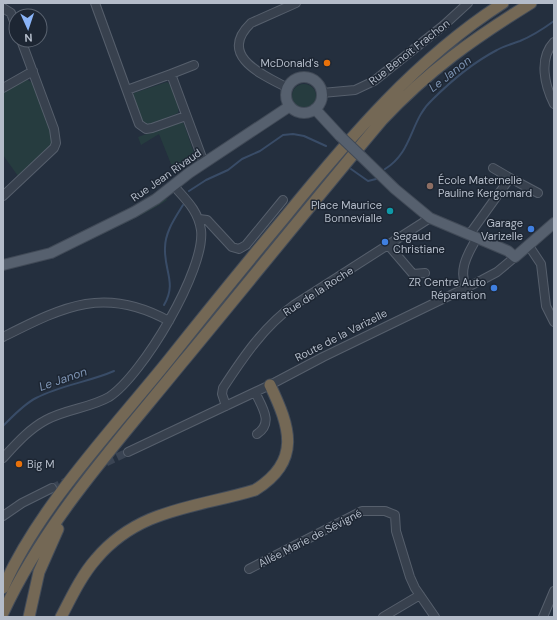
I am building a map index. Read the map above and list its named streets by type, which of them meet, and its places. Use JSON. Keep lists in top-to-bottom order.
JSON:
{
  "streets": {
    "main road": ["Rue Jean Rivaud", "Route de la Varizelle"],
    "street": ["Rue Benoît Frachon", "Rue de la Roche", "Allée Marie de Sévigné"]
  },
  "crossings": [
    ["Rue Benoît Frachon", "Rue Jean Rivaud"],
    ["Rue de la Roche", "Route de la Varizelle"]
  ],
  "water": ["Le Janon"],
  "places": [
    "McDonald's",
    "École Maternelle Pauline Kergomard",
    "Place Maurice Bonnevialle",
    "Garage Varizelle",
    "Segaud Christiane",
    "ZR Centre Auto Réparation",
    "Big M"
  ],
  "north": "bottom"
}
